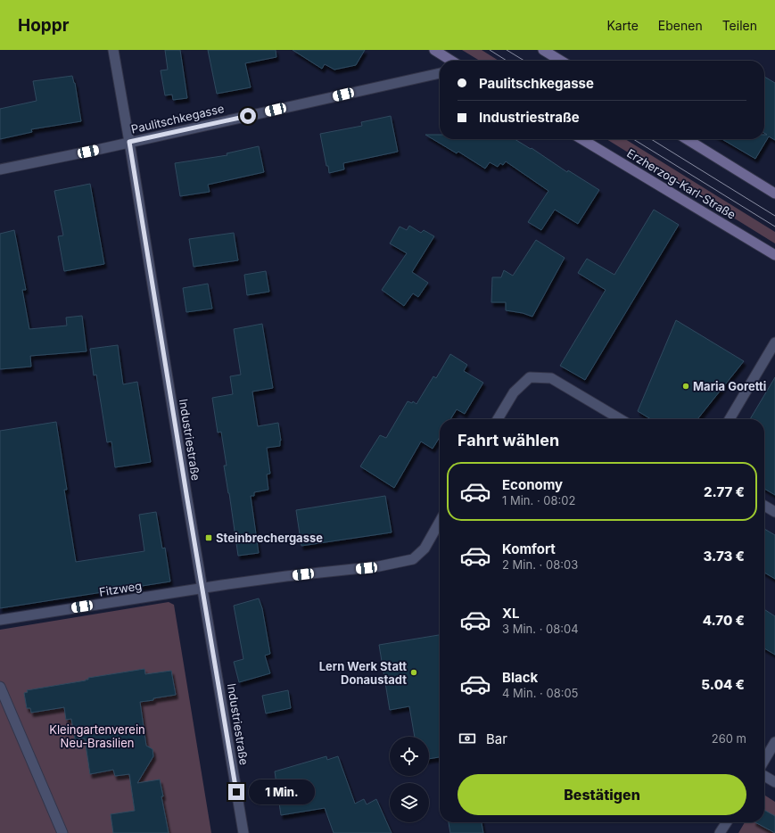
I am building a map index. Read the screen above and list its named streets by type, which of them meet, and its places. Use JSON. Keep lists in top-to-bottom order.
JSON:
{
  "streets": {
    "main road": ["Erzherzog-Karl-Straße"],
    "street": ["Paulitschkegasse", "Industriestraße", "Fitzweg"]
  },
  "crossings": [
    ["Paulitschkegasse", "Industriestraße"],
    ["Industriestraße", "Fitzweg"]
  ],
  "parks": ["Kleingartenverein Neu-Brasilien"],
  "places": {
    "other": ["Maria Goretti", "Lern Werk Statt Donaustadt"],
    "transit": ["Steinbrechergasse"]
  },
  "page": {
    "header": "Hoppr",
    "nav": ["Karte", "Ebenen", "Teilen"],
    "banner": ["Paulitschkegasse", "Industriestraße"],
    "heading": "Fahrt wählen",
    "list": [
      {
        "name": "Economy",
        "note": "1 Min. · 08:02",
        "value": "2.77 €"
      },
      {
        "name": "Komfort",
        "note": "2 Min. · 08:03",
        "value": "3.73 €"
      },
      {
        "name": "XL",
        "note": "3 Min. · 08:04",
        "value": "4.70 €"
      },
      {
        "name": "Black",
        "note": "4 Min. · 08:05",
        "value": "5.04 €"
      }
    ],
    "pay": ["Bar", "260 m"],
    "buttons": "Bestätigen",
    "bubble": "1 Min."
  }
}
